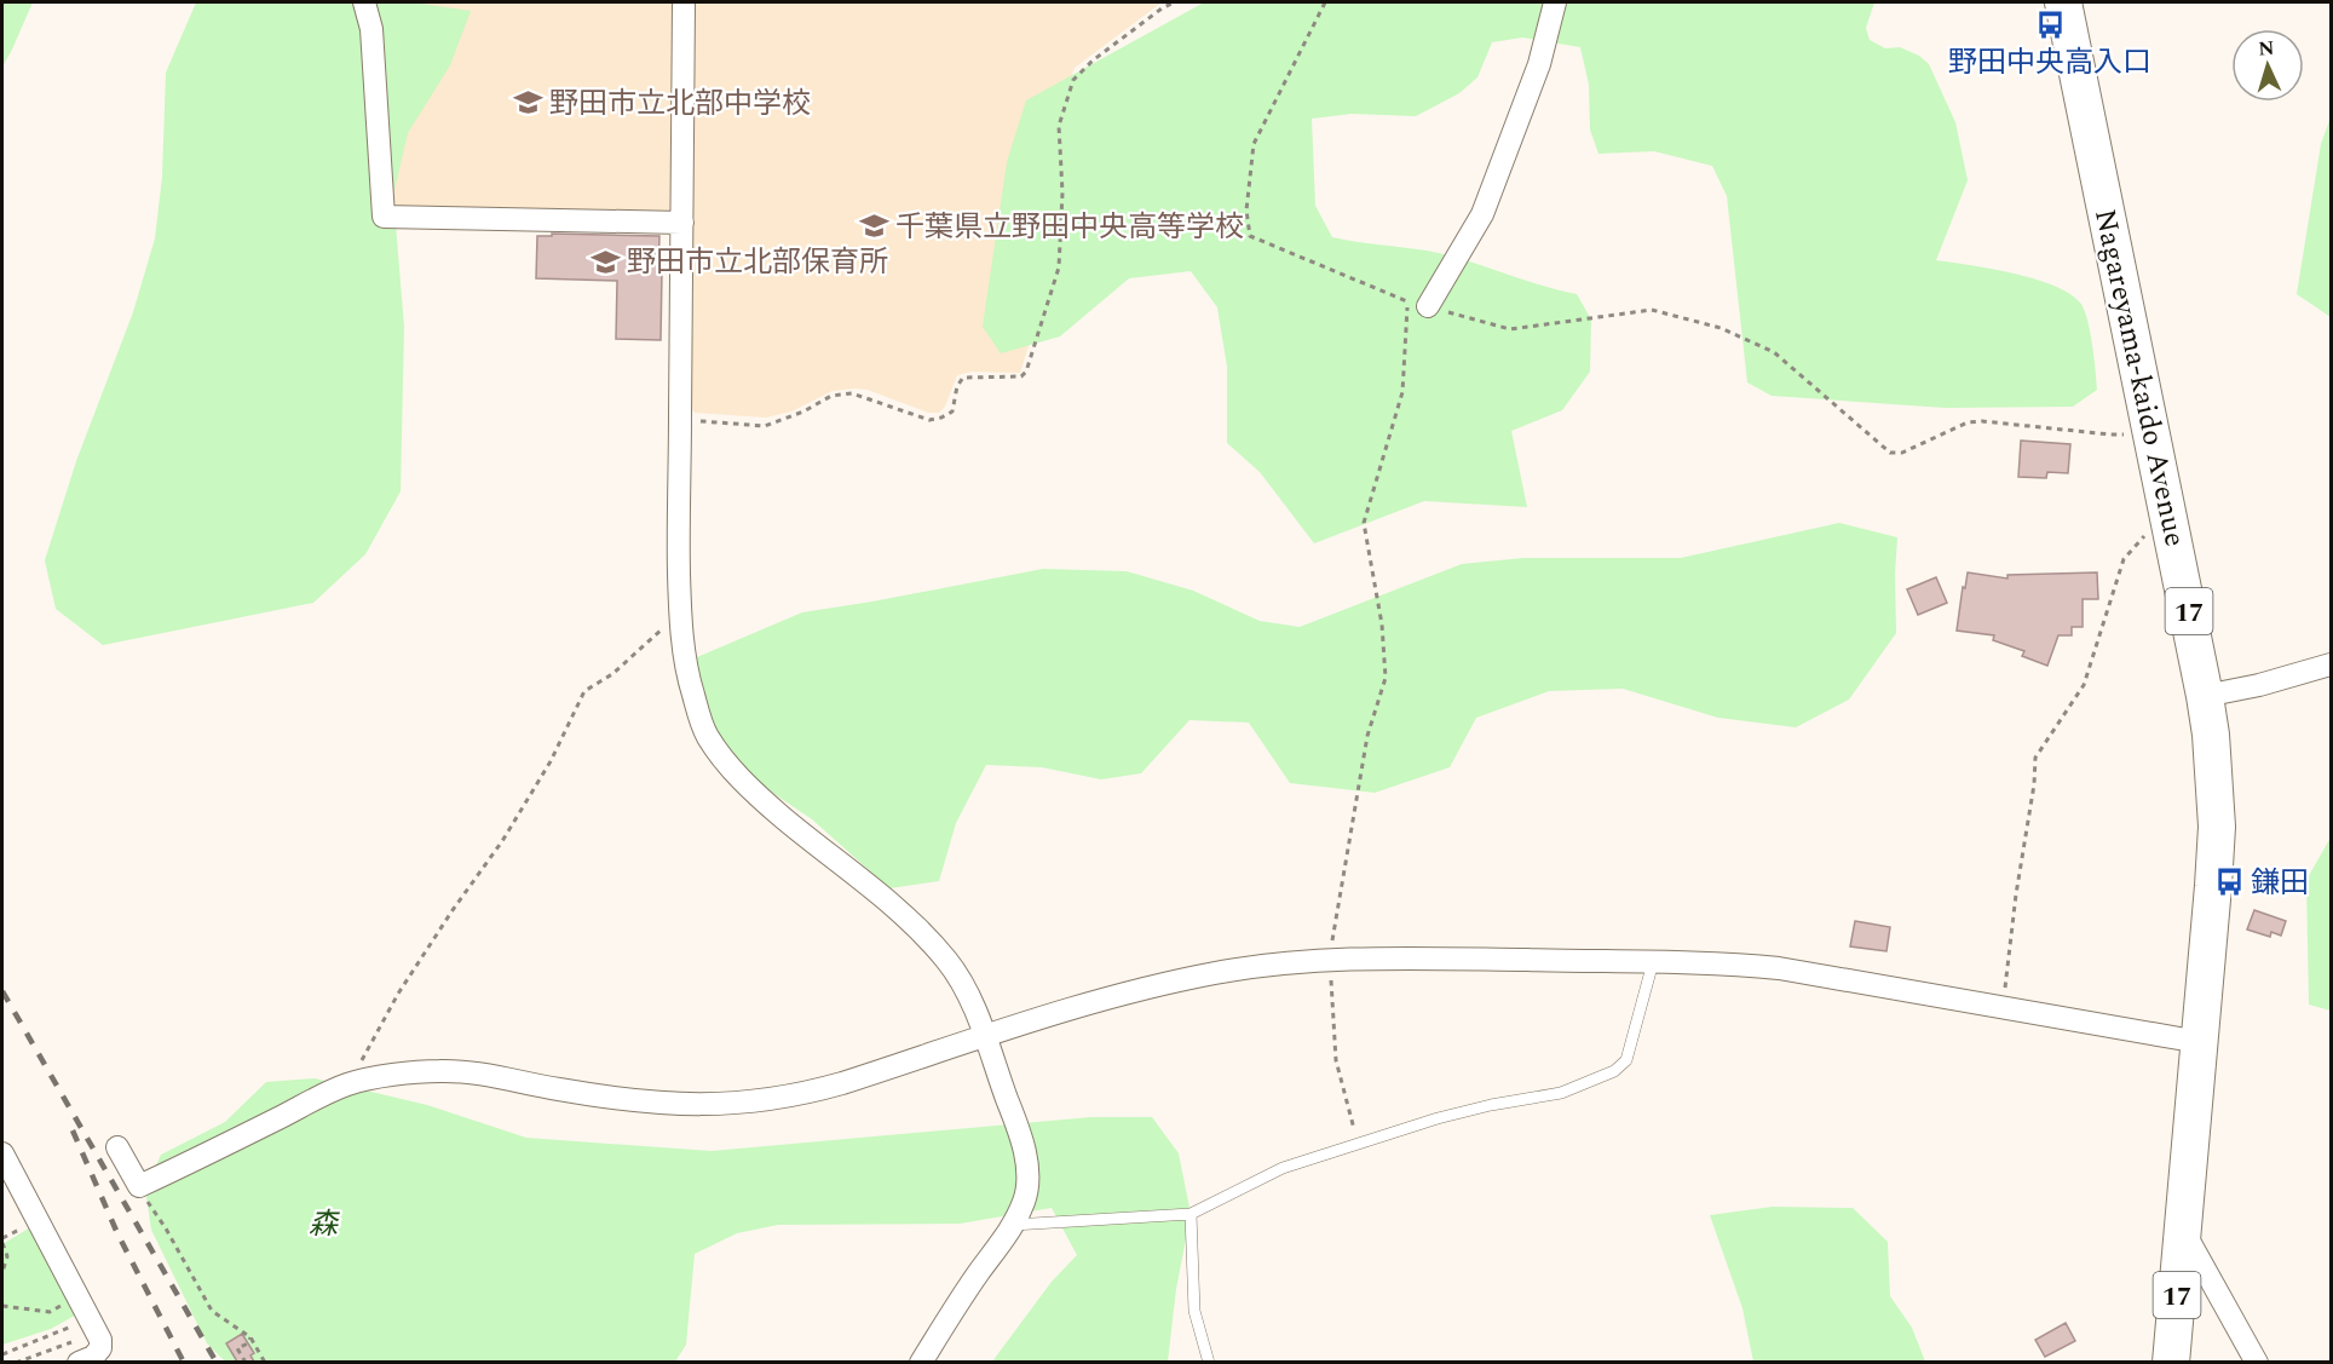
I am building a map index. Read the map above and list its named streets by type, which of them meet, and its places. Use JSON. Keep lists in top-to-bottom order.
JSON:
{
  "streets": {
    "main road": ["Nagareyama-kaido Avenue", "17"]
  },
  "parks": ["森"],
  "places": {
    "bus stop": ["野田中央高入口", "鎌田"],
    "school or university": ["野田市立北部中学校", "千葉県立野田中央高等学校", "野田市立北部保育所"]
  },
  "north": "top"
}
